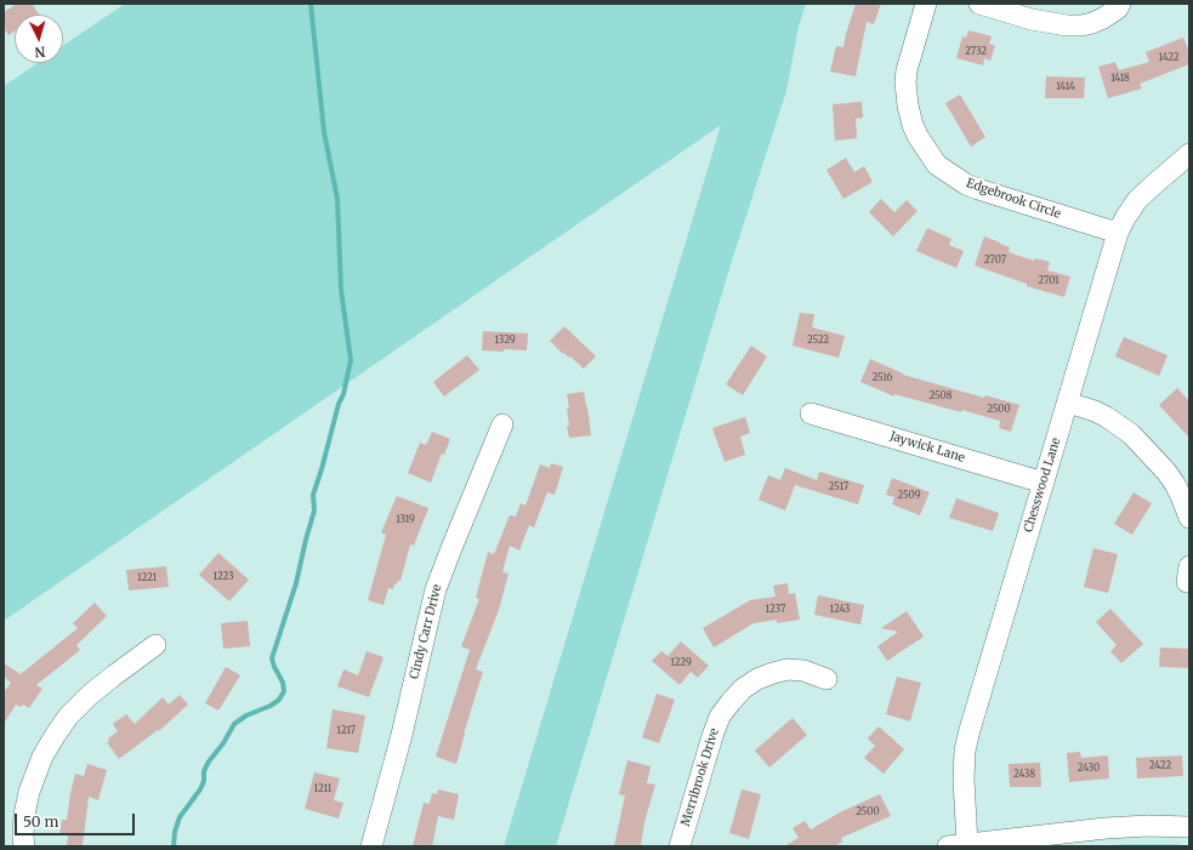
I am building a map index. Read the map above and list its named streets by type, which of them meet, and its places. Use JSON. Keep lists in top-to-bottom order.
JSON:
{
  "streets": {
    "street": [
      "Edgebrook Circle",
      "Jaywick Lane",
      "Chesswood Lane",
      "Cindy Carr Drive",
      "Merribrook Drive"
    ]
  },
  "crossings": [
    ["Edgebrook Circle", "Chesswood Lane"],
    ["Jaywick Lane", "Chesswood Lane"]
  ],
  "house_numbers": [
    "2732",
    "1422",
    "1418",
    "1414",
    "2707",
    "2701",
    "1329",
    "2522",
    "2516",
    "2508",
    "2500",
    "2517",
    "2509",
    "1319",
    "1223",
    "1221",
    "1237",
    "1243",
    "1229",
    "1217",
    "2422",
    "2430",
    "2438",
    "1211",
    "2500"
  ],
  "scale_bar": "50 m",
  "north": "bottom"
}
